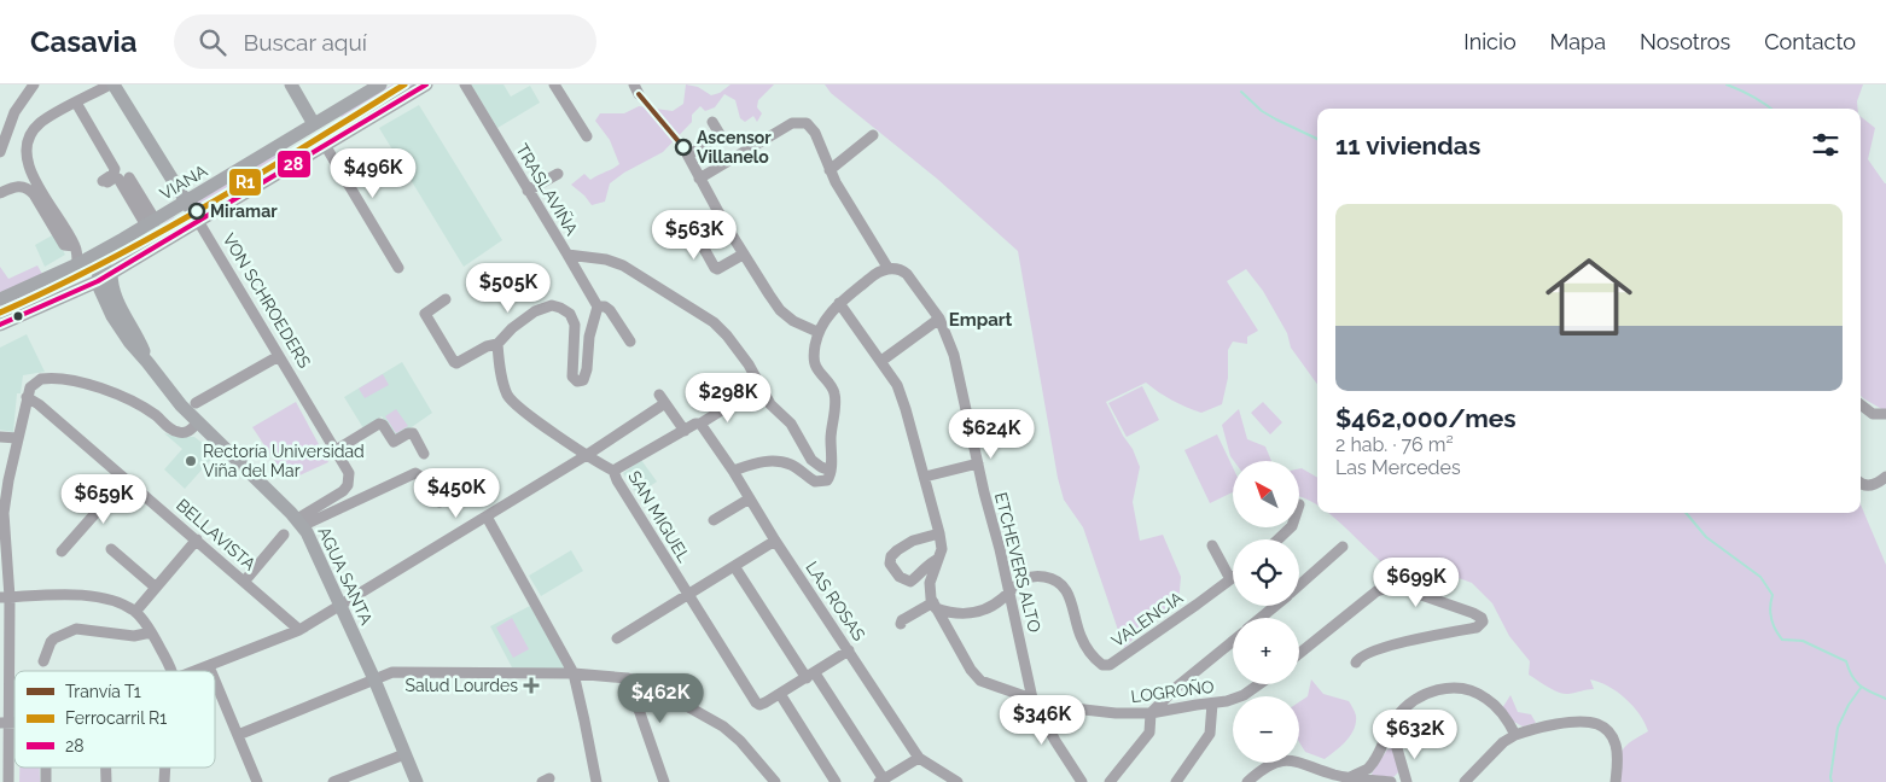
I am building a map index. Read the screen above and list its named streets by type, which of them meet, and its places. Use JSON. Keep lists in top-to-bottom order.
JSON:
{
  "streets": {
    "main road": ["VIANA", "VON SCHROEDERS", "AGUA SANTA"],
    "street": [
      "TRASLAVIÑA",
      "SAN MIGUEL",
      "BELLAVISTA",
      "ETCHEVERS ALTO",
      "LAS ROSAS",
      "VALENCIA",
      "LOGROÑO"
    ]
  },
  "crossings": [
    ["VIANA", "VON SCHROEDERS"],
    ["VON SCHROEDERS", "AGUA SANTA"],
    ["ETCHEVERS ALTO", "VALENCIA"],
    ["ETCHEVERS ALTO", "LOGROÑO"]
  ],
  "districts": ["Empart"],
  "places": {
    "other": ["Ascensor Villanelo", "Miramar", "Rectoría Universidad Viña del Mar"],
    "health": ["Salud Lourdes"]
  },
  "lines": ["rail line R1", "transit line 28", "tram line T1"],
  "legend": ["Tranvía T1", "Ferrocarril R1", "28"],
  "north": "top left",
  "page": {
    "header": "Casavia",
    "search": "Buscar aquí",
    "nav": [
      "Inicio",
      "Mapa",
      "Nosotros",
      "Contacto"
    ],
    "heading": "11 viviendas",
    "price": [
      "$496K",
      "$563K",
      "$505K",
      "$298K",
      "$624K",
      "$450K",
      "$659K",
      "$699K",
      "$462K",
      "$346K",
      "$632K"
    ],
    "list": [
      {
        "name": "$462,000/mes",
        "note": "2 hab. · 76 m² · Las Mercedes"
      }
    ],
    "map_buttons": ["+", "−"]
  }
}
